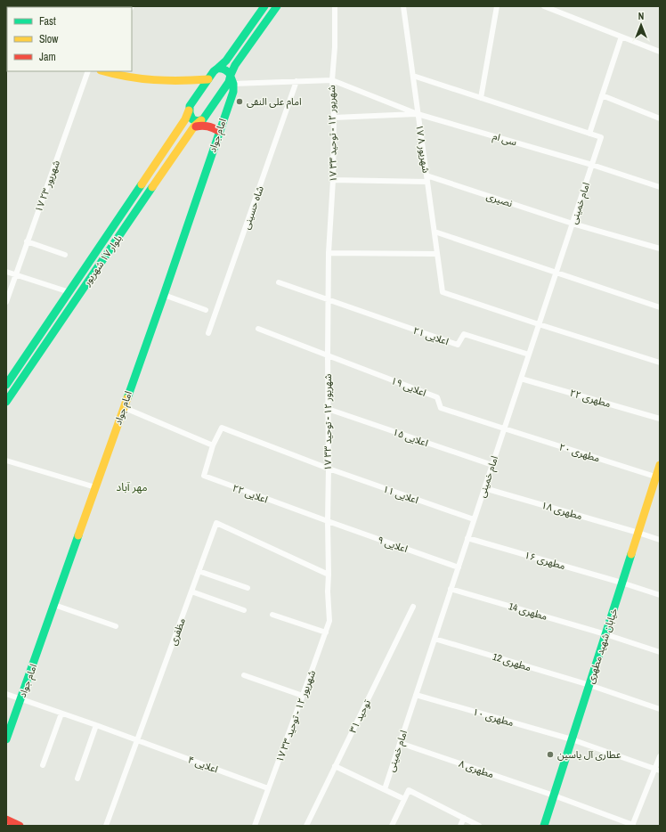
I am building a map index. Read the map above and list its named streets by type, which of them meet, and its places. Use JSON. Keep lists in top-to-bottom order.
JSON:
{
  "streets": {
    "main road": ["امام جواد", "بلوار ۱۷ شهریور", "خیابان شهید مطهری"],
    "street": [
      "۱۷ شهریور ۱۲ - توحید ۳۳",
      "سی ام",
      "۱۷ شهریور ۸",
      "۱۷ شهریور ۲۳",
      "نصیری",
      "امام خمینی",
      "شاه حسینی",
      "اعلایی ۲۱",
      "اعلایی ۱۹",
      "مطهری ۲۲",
      "اعلایی ۱۵",
      "مطهری ۲۰",
      "اعلایی ۲۲",
      "اعلایی ۱۱",
      "مطهری ۱۸",
      "اعلایی ۹",
      "مطهری ۱۶",
      "مطهری 14",
      "مظفری",
      "مطهری 12",
      "توحید ۳۱",
      "مطهری ۱۰",
      "اعلایی ۴",
      "مطهری ۸"
    ]
  },
  "crossings": [
    ["۱۷ شهریور ۱۲ - توحید ۳۳", "اعلایی ۲۱"],
    ["۱۷ شهریور ۱۲ - توحید ۳۳", "اعلایی ۱۹"],
    ["۱۷ شهریور ۱۲ - توحید ۳۳", "اعلایی ۱۵"],
    ["۱۷ شهریور ۱۲ - توحید ۳۳", "اعلایی ۲۲"],
    ["۱۷ شهریور ۱۲ - توحید ۳۳", "اعلایی ۱۱"],
    ["۱۷ شهریور ۱۲ - توحید ۳۳", "اعلایی ۹"],
    ["۱۷ شهریور ۱۲ - توحید ۳۳", "مظفری"],
    ["۱۷ شهریور ۱۲ - توحید ۳۳", "اعلایی ۴"],
    ["امام جواد", "بلوار ۱۷ شهریور"],
    ["امام جواد", "اعلایی ۴"],
    ["سی ام", "۱۷ شهریور ۸"],
    ["سی ام", "امام خمینی"],
    ["۱۷ شهریور ۸", "نصیری"],
    ["۱۷ شهریور ۸", "امام خمینی"],
    ["نصیری", "امام خمینی"],
    ["امام خمینی", "اعلایی ۲۱"],
    ["امام خمینی", "اعلایی ۱۹"],
    ["امام خمینی", "مطهری ۲۲"],
    ["امام خمینی", "اعلایی ۱۵"],
    ["امام خمینی", "مطهری ۲۰"],
    ["امام خمینی", "اعلایی ۱۱"],
    ["امام خمینی", "مطهری ۱۸"],
    ["امام خمینی", "اعلایی ۹"],
    ["امام خمینی", "مطهری ۱۶"],
    ["امام خمینی", "مطهری 14"],
    ["امام خمینی", "مطهری 12"],
    ["امام خمینی", "مطهری ۱۰"],
    ["امام خمینی", "مطهری ۸"],
    ["اعلایی ۱۹", "مطهری ۲۰"],
    ["مطهری ۲۰", "خیابان شهید مطهری"],
    ["اعلایی ۲۲", "اعلایی ۱۱"],
    ["اعلایی ۲۲", "اعلایی ۹"],
    ["مطهری ۱۸", "خیابان شهید مطهری"],
    ["مطهری ۱۶", "خیابان شهید مطهری"],
    ["مطهری 14", "خیابان شهید مطهری"],
    ["مظفری", "اعلایی ۴"],
    ["خیابان شهید مطهری", "مطهری 12"],
    ["خیابان شهید مطهری", "مطهری ۱۰"],
    ["خیابان شهید مطهری", "مطهری ۸"]
  ],
  "districts": ["مهر آباد"],
  "places": ["امام علی النقی", "عطاری آل یاسین"],
  "legend": ["Fast", "Slow", "Jam"],
  "north": "top"
}
